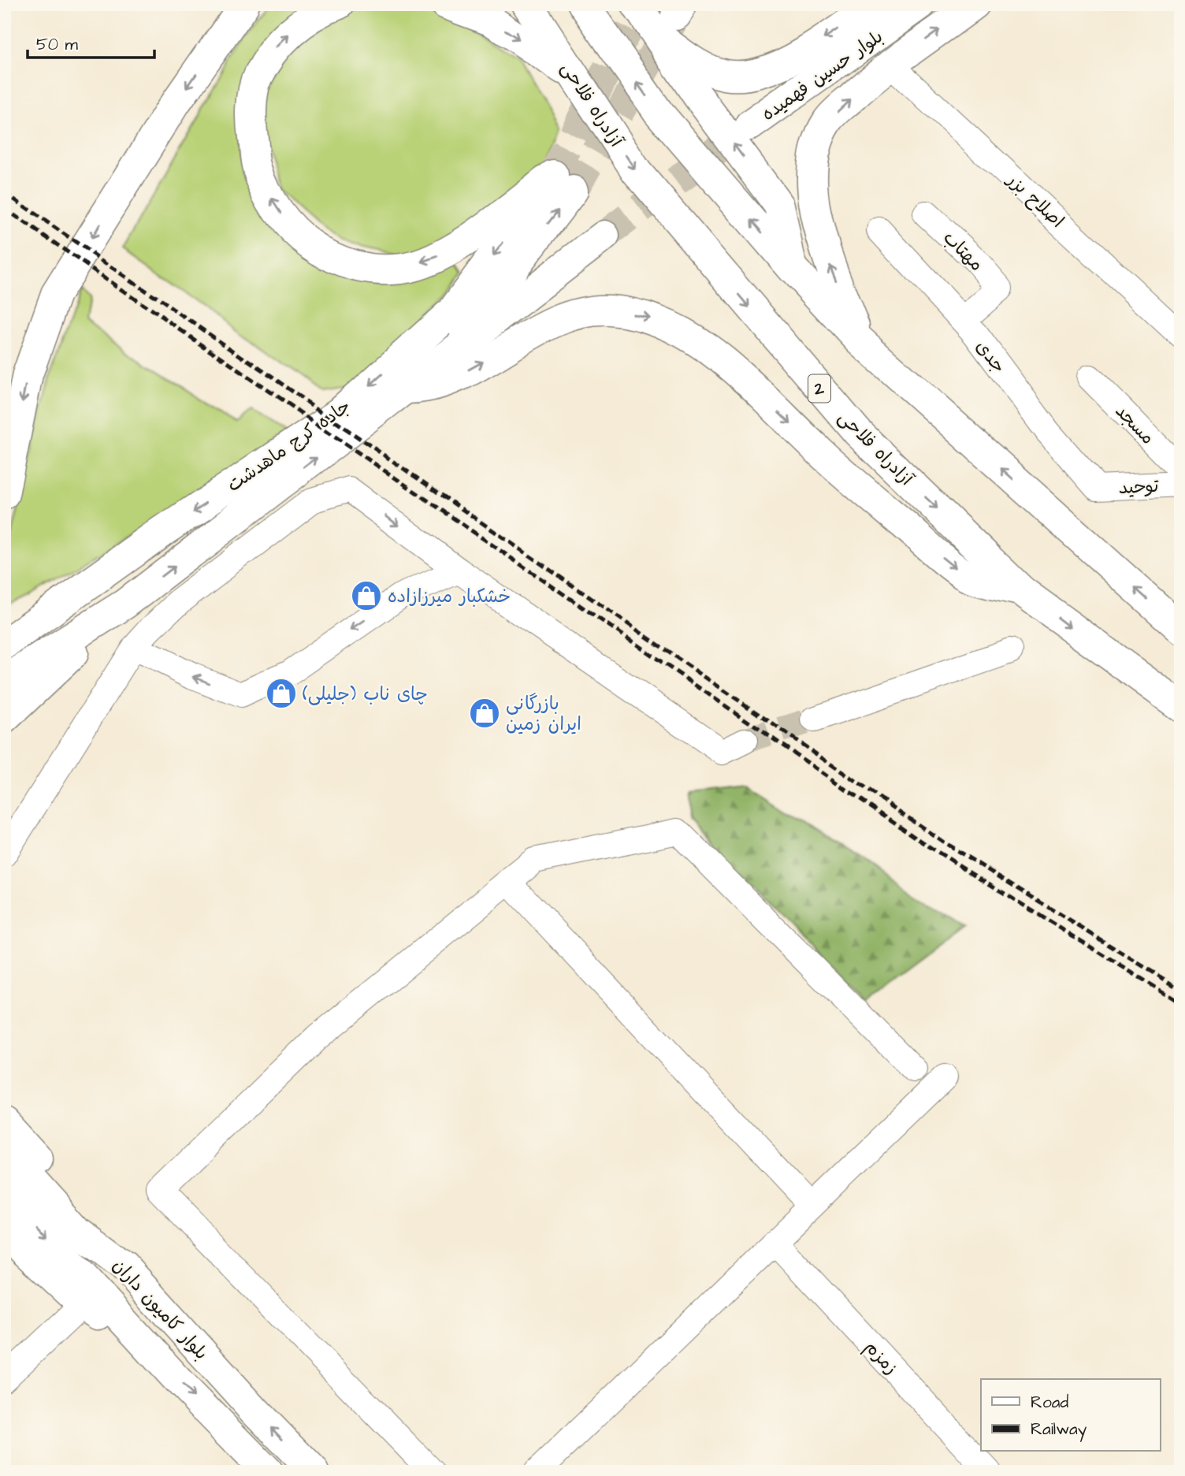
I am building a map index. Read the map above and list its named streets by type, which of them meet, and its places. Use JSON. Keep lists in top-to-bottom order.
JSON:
{
  "streets": {
    "main road": [
      "بلوار حسین فهمیده",
      "آزادراه فلاحی",
      "2",
      "جاده کرج ماهدشت",
      "بلوار کامیون داران"
    ],
    "street": [
      "اصلاح بزر",
      "مهتاب",
      "جدی",
      "مسجد",
      "توحید",
      "زمزم"
    ]
  },
  "crossings": [
    ["مهتاب", "جدی"],
    ["جدی", "توحید"]
  ],
  "one_way": ["بلوار حسین فهمیده"],
  "places": {
    "shop": ["خشکبار میرزازاده", "چای ناب (جلیلی)", "بازرگانی ایران زمین"]
  },
  "legend": ["Road", "Railway"],
  "scale_bar": "50 m"
}
